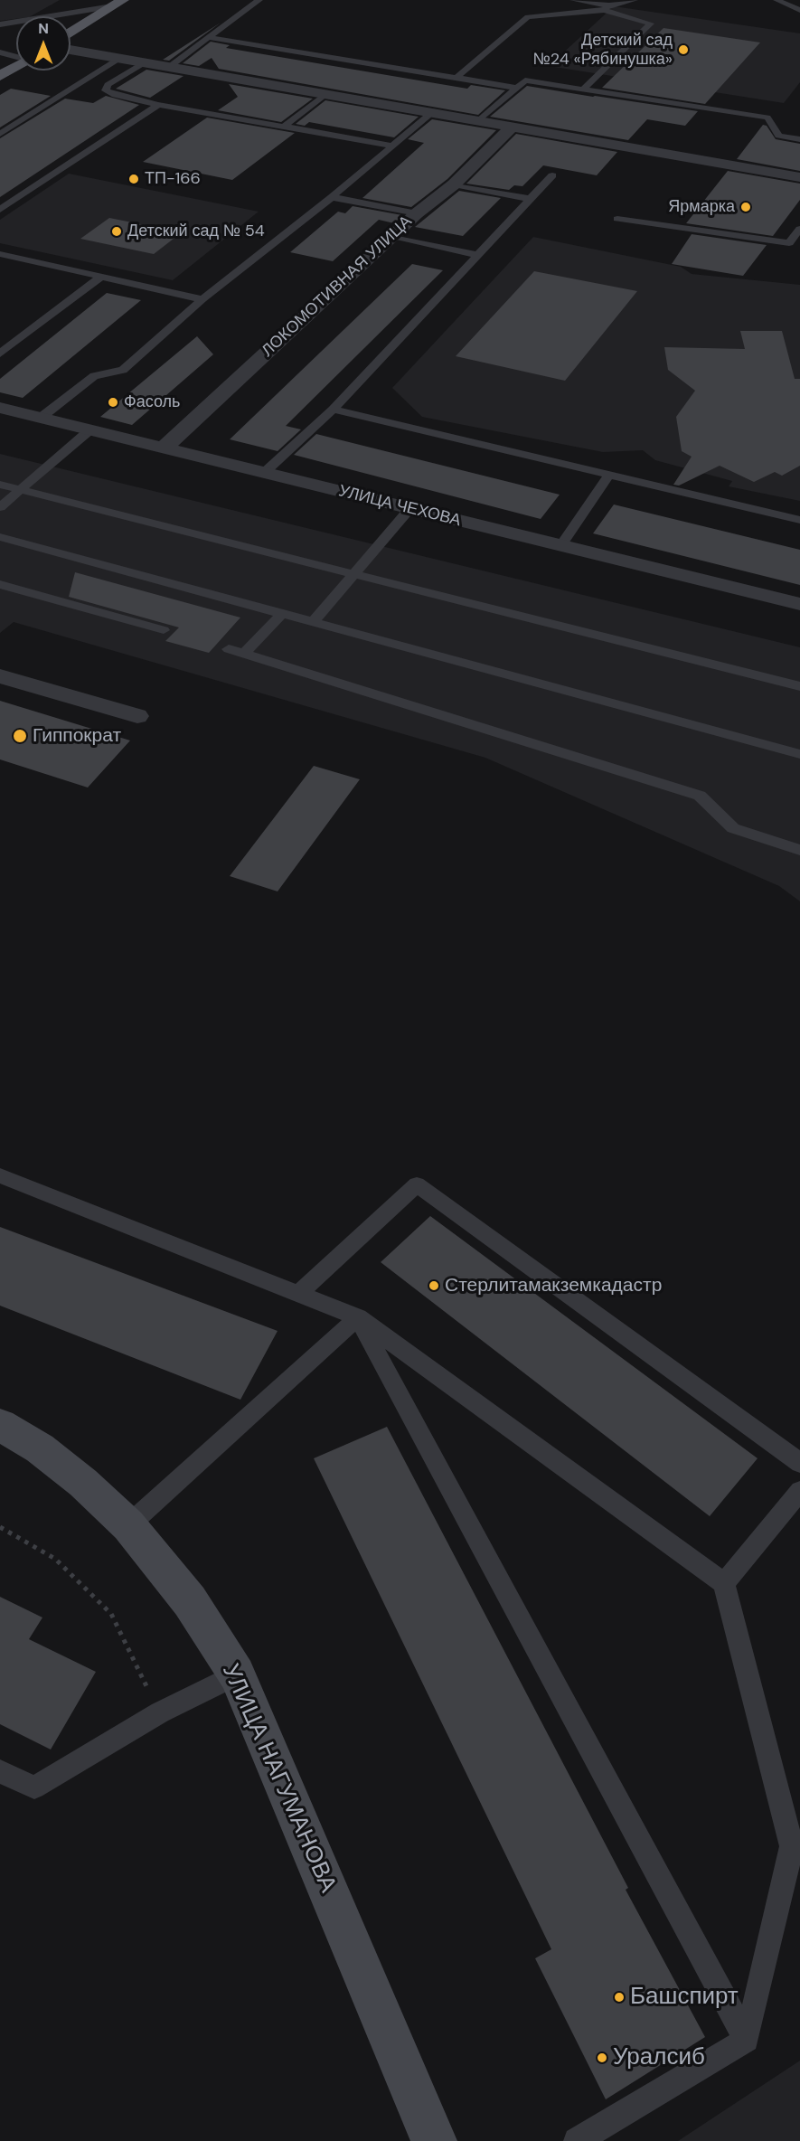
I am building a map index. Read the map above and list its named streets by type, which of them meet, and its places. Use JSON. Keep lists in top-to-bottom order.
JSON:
{
  "streets": {
    "street": ["ЛОКОМОТИВНАЯ УЛИЦА", "УЛИЦА ЧЕХОВА", "УЛИЦА НАГУМАНОВА"]
  },
  "crossings": [
    ["ЛОКОМОТИВНАЯ УЛИЦА", "УЛИЦА ЧЕХОВА"]
  ],
  "places": [
    "Детский сад №24 «Рябинушка»",
    "ТП-166",
    "Ярмарка",
    "Детский сад № 54",
    "Фасоль",
    "Гиппократ",
    "Стерлитамакземкадастр",
    "Башспирт",
    "Уралсиб"
  ],
  "north": "top"
}
